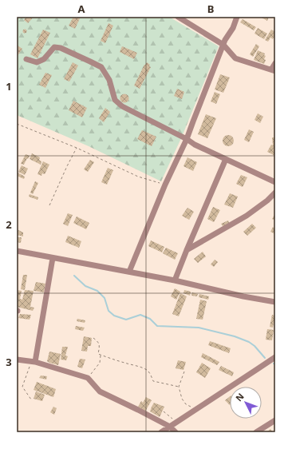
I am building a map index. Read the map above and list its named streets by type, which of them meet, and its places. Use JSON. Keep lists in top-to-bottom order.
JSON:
{
  "north": "top left",
  "grid": {
    "columns": ["A", "B"],
    "rows": ["1", "2", "3"]
  }
}
